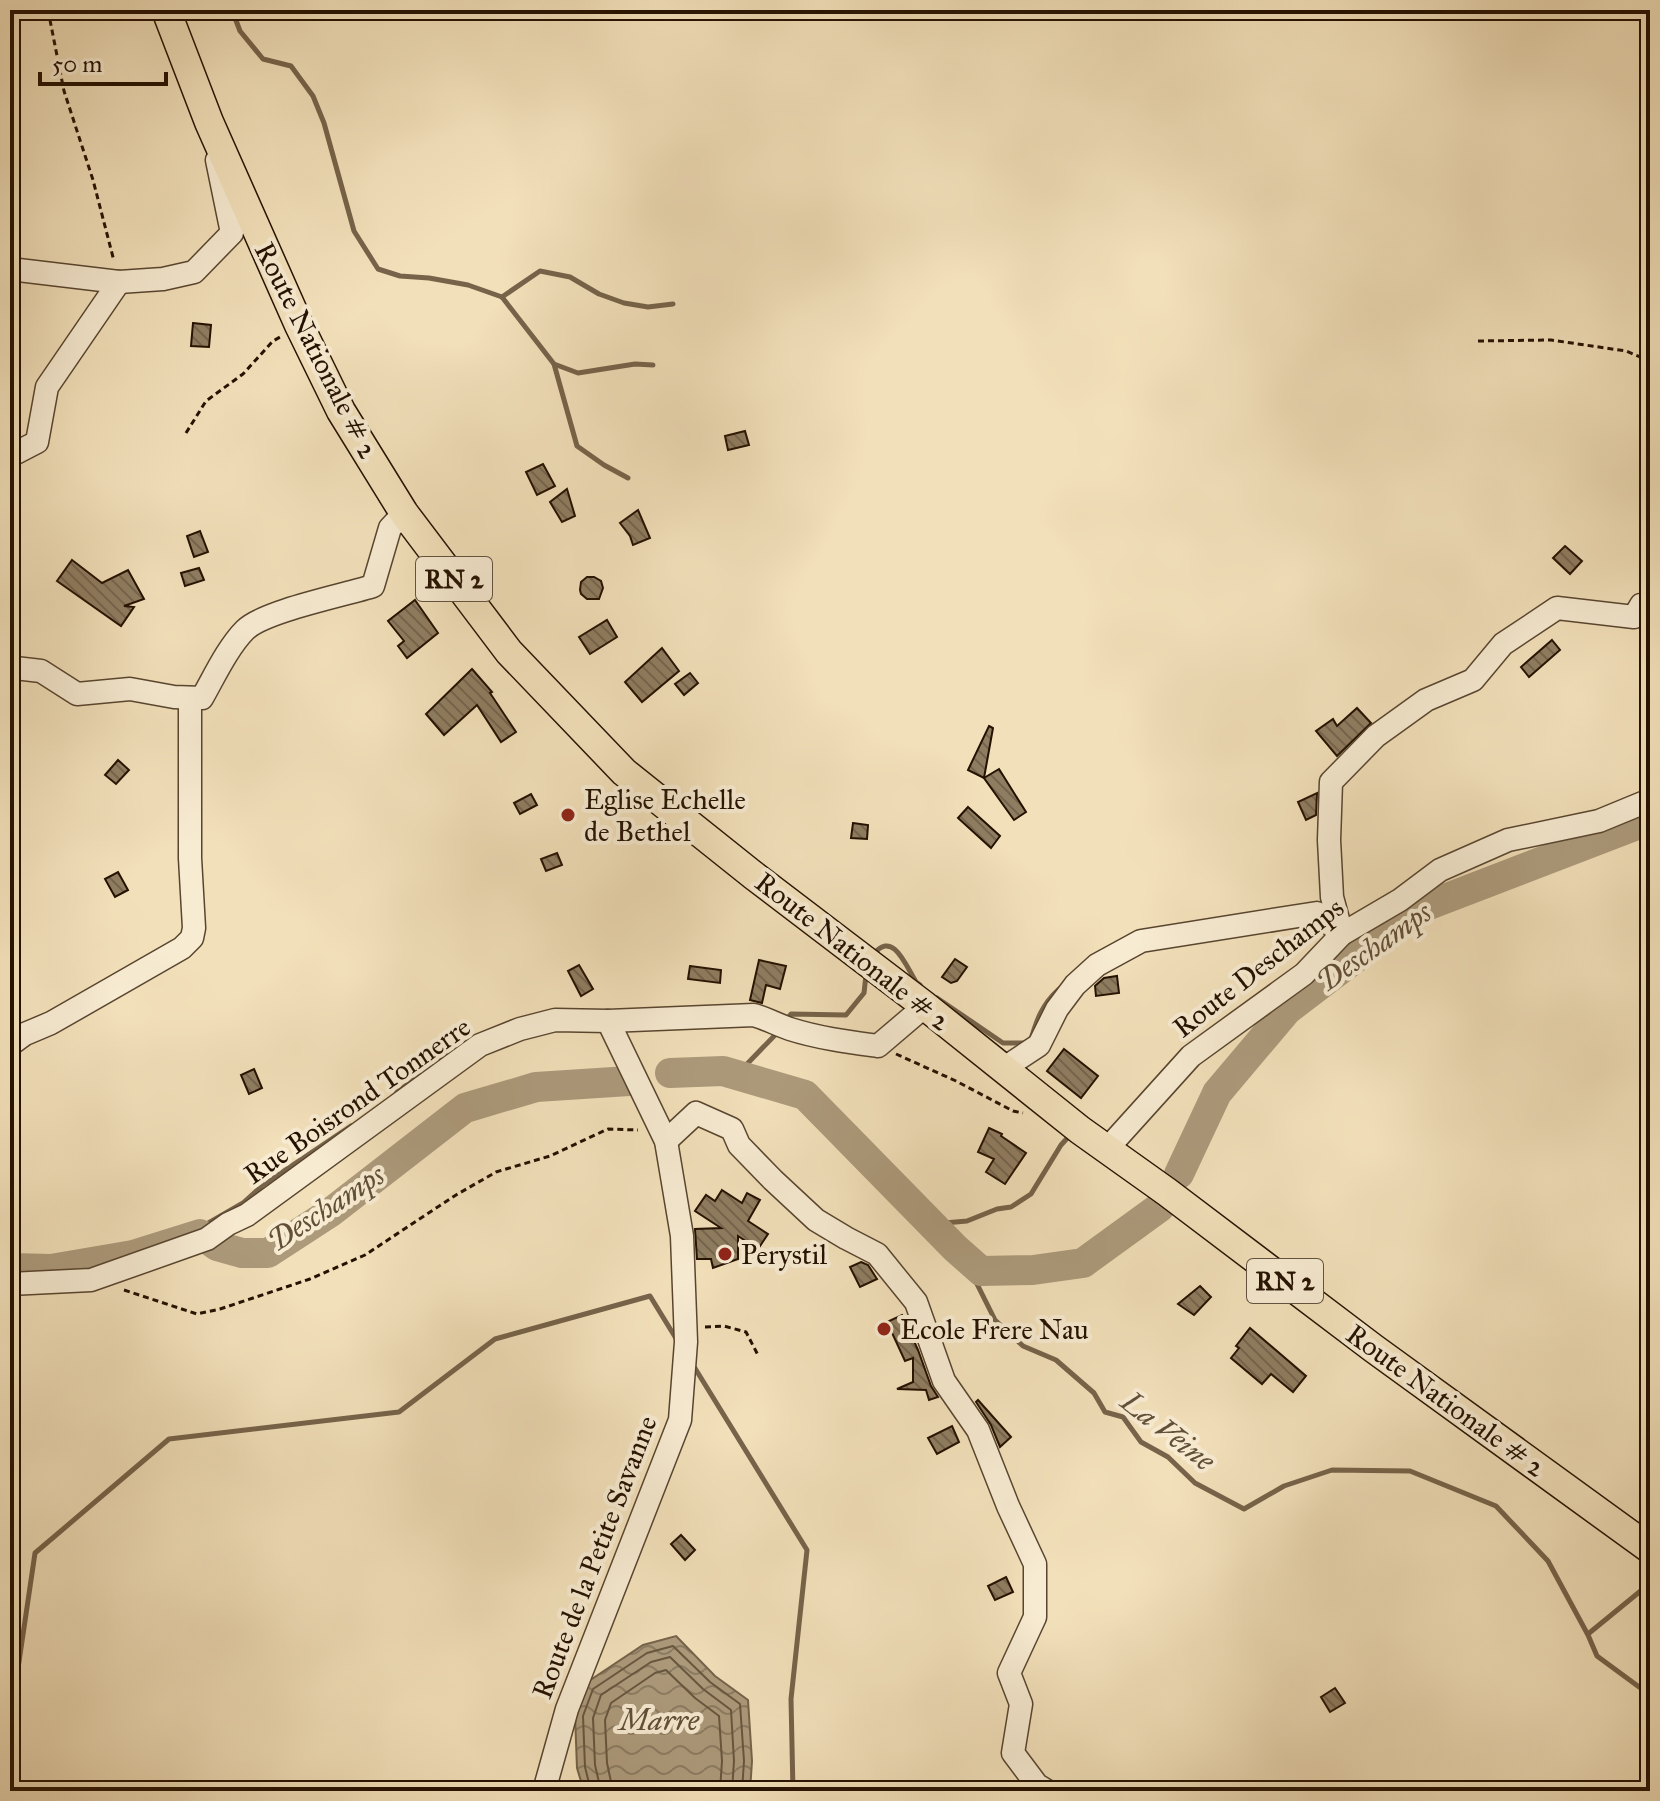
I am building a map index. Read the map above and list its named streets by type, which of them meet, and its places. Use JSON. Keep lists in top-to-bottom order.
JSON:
{
  "streets": {
    "main road": ["Route Nationale # 2", "RN 2"],
    "street": ["Route Deschamps", "Rue Boisrond Tonnerre", "Route de la Petite Savanne"]
  },
  "crossings": [
    ["Route Nationale # 2", "Route Deschamps"],
    ["Rue Boisrond Tonnerre", "Route de la Petite Savanne"]
  ],
  "water": ["Deschamps", "La Veine", "Marre"],
  "places": ["Eglise Echelle de Bethel", "Perystil", "Ecole Frere Nau"],
  "scale_bar": "50 m"
}
